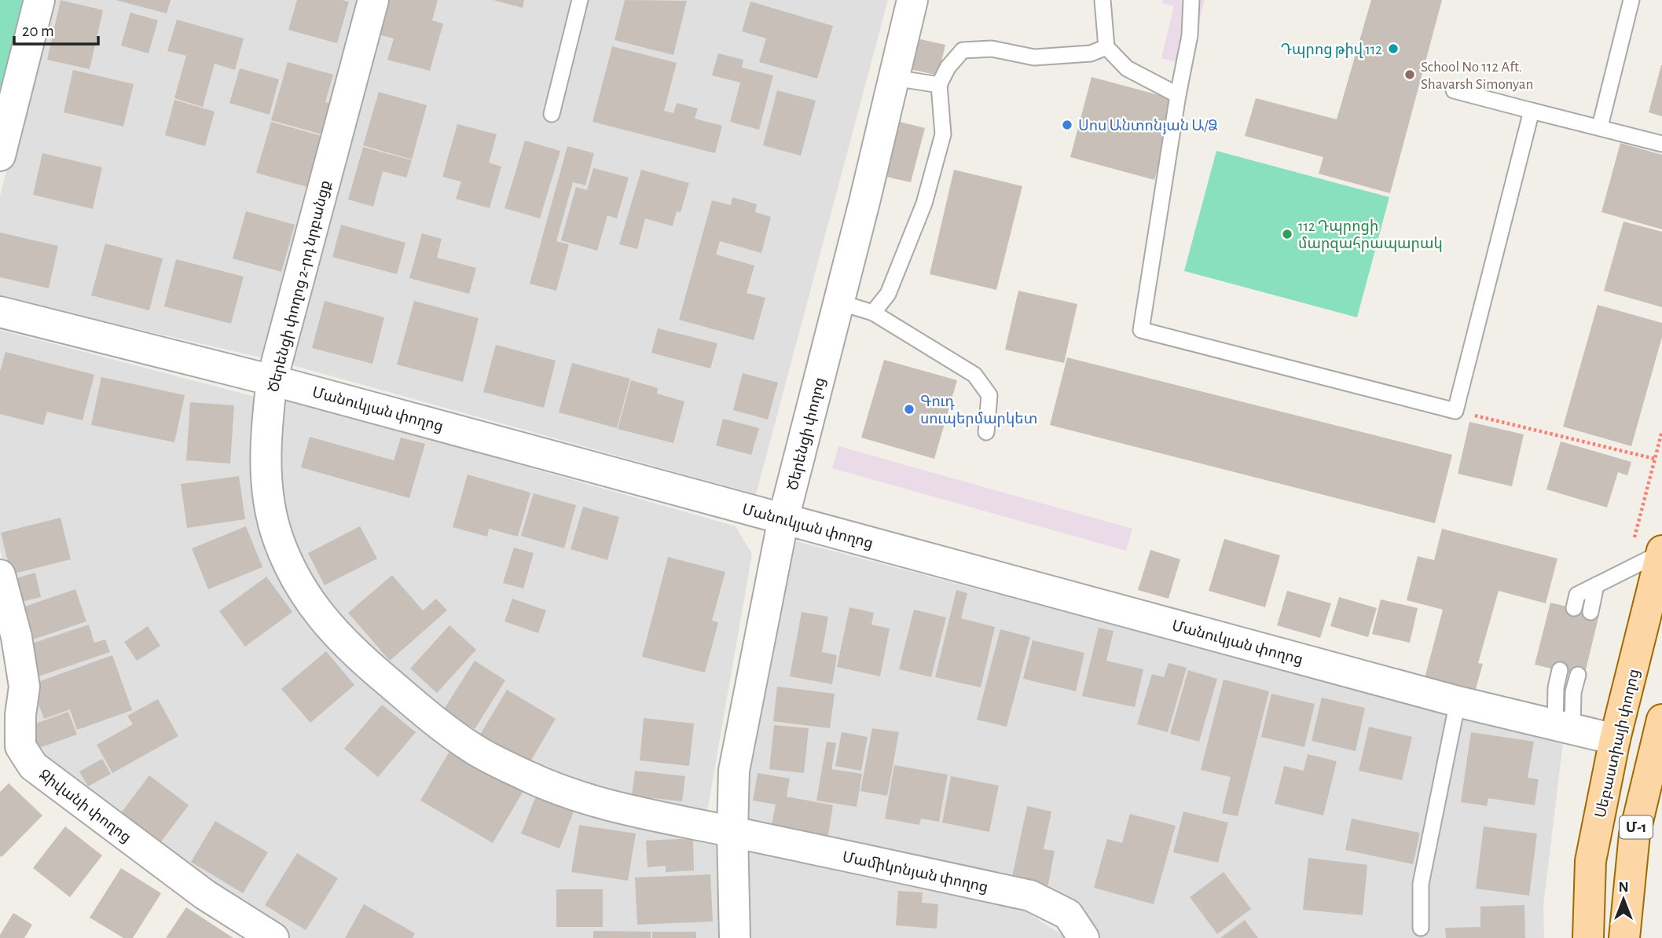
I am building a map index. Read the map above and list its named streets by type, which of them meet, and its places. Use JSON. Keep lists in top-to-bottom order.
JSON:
{
  "streets": {
    "main road": ["Սեբաստիայի փողոց", "Մ-1"],
    "street": [
      "Ծերենցի փողոց 2-րդ նրբանցք",
      "Մանուկյան փողոց",
      "Ծերենցի փողոց",
      "Ջիվանի փողոց",
      "Մամիկոնյան փողոց"
    ]
  },
  "crossings": [
    ["Ծերենցի փողոց 2-րդ նրբանցք", "Մանուկյան փողոց"],
    ["Ծերենցի փողոց 2-րդ նրբանցք", "Ծերենցի փողոց"],
    ["Ծերենցի փողոց 2-րդ նրբանցք", "Մամիկոնյան փողոց"],
    ["Մանուկյան փողոց", "Ծերենցի փողոց"],
    ["Մանուկյան փողոց", "Սեբաստիայի փողոց"],
    ["Ծերենցի փողոց", "Մամիկոնյան փողոց"]
  ],
  "places": [
    "Դպրոց թիվ 112",
    "School No 112 Aft. Shavarsh Simonyan",
    "Սոս Անտոնյան Ա/Ձ",
    "112 Դպրոցի մարզահրապարակ",
    "Գուդ սուպերմարկետ"
  ],
  "scale_bar": "20 m",
  "north": "top"
}
